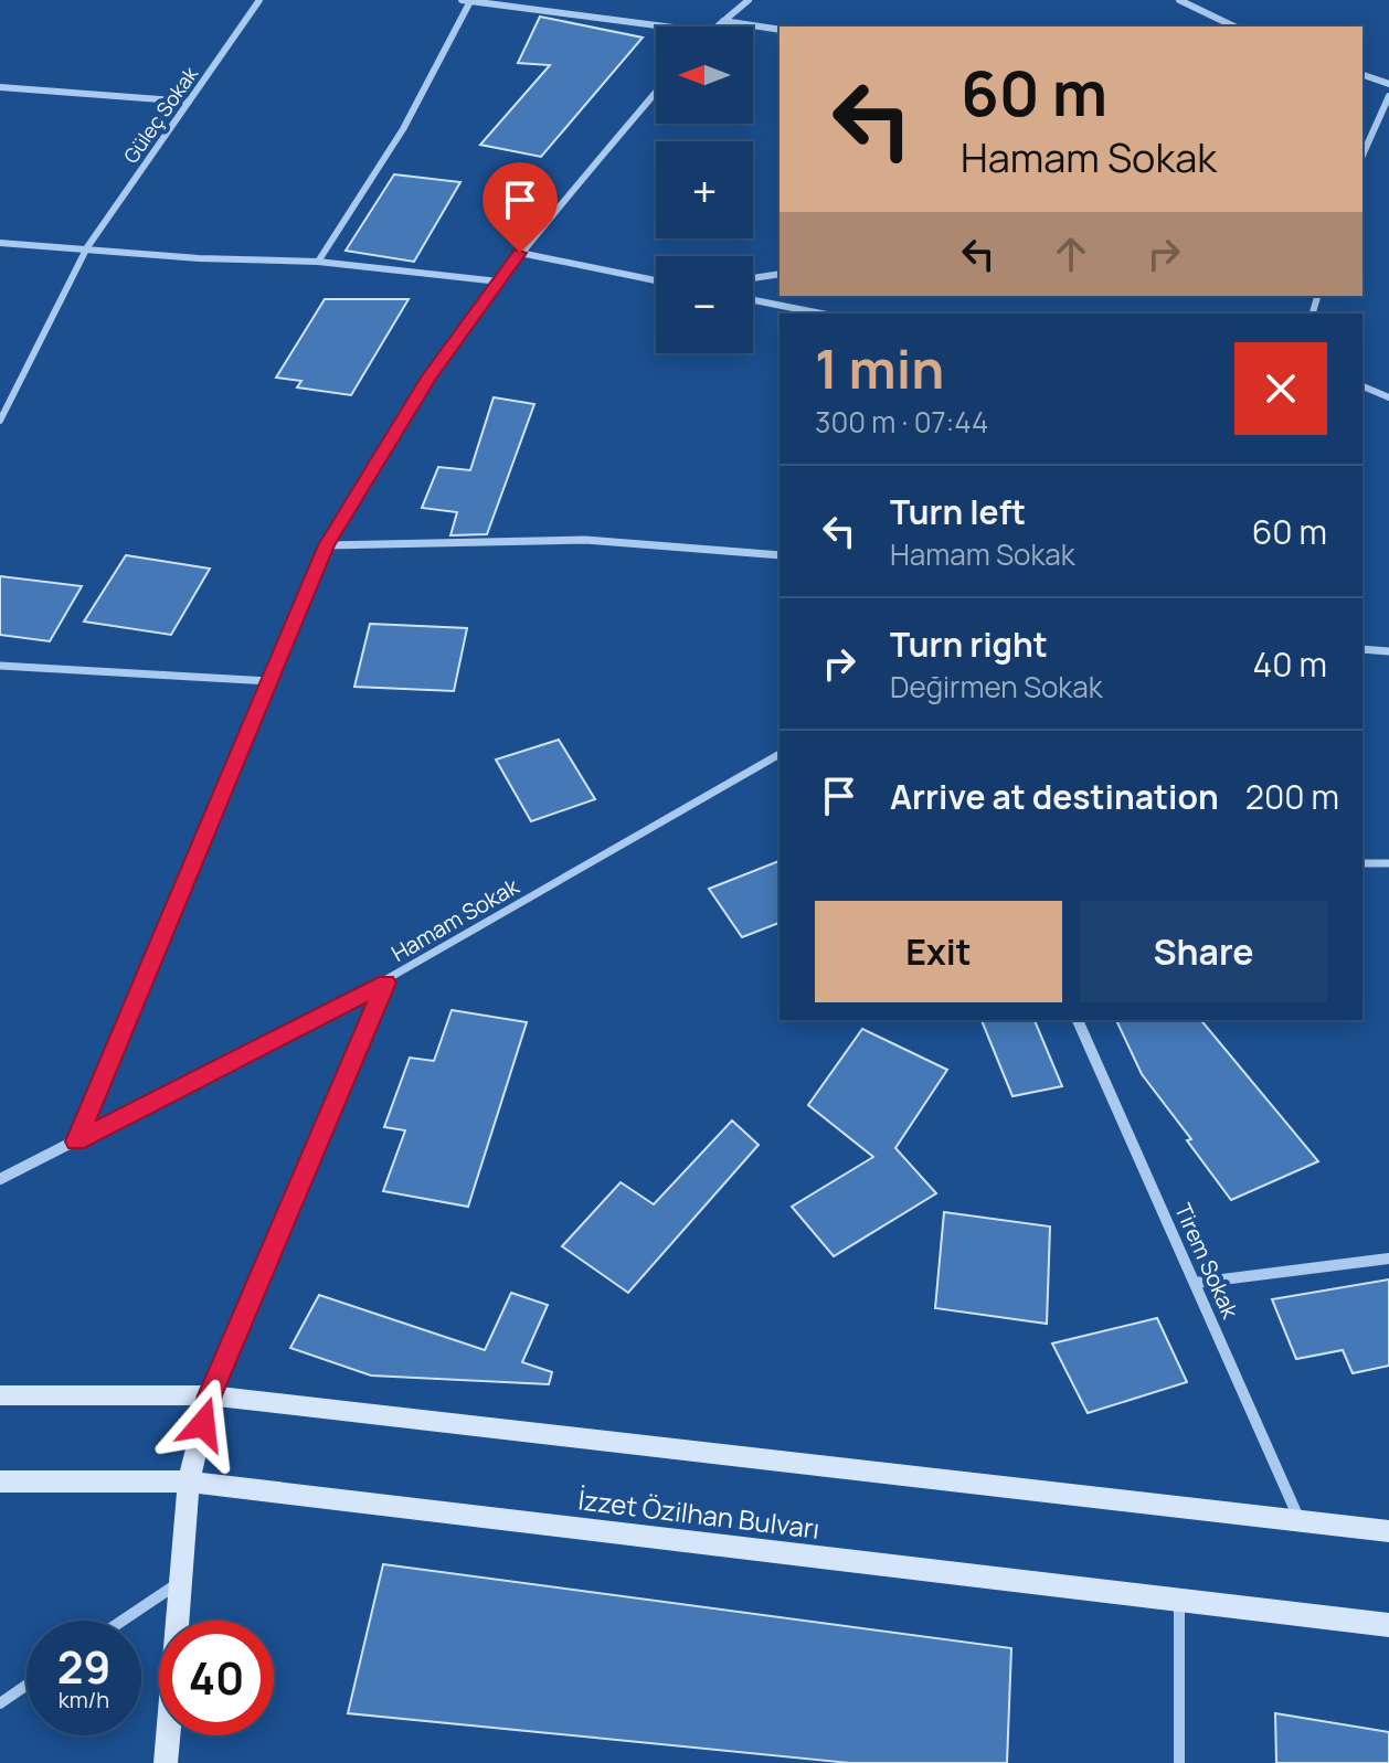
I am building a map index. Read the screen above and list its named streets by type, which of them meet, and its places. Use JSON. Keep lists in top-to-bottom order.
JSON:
{
  "streets": {
    "main road": ["İzzet Özilhan Bulvarı"],
    "street": ["Güleç Sokak", "Hamam Sokak", "Tirem Sokak"]
  },
  "north": "left",
  "page": {
    "map_buttons": ["+", "−"],
    "turn": ["60 m", "Hamam Sokak"],
    "heading": ["1 min", "300 m · 07:44"],
    "list": [
      {
        "name": "Turn left",
        "note": "Hamam Sokak",
        "value": "60 m"
      },
      {
        "name": "Turn right",
        "note": "Değirmen Sokak",
        "value": "40 m"
      },
      {
        "name": "Arrive at destination",
        "value": "200 m"
      }
    ],
    "buttons": ["Exit", "Share"],
    "speed": "29 km/h",
    "limit": "40"
  }
}
